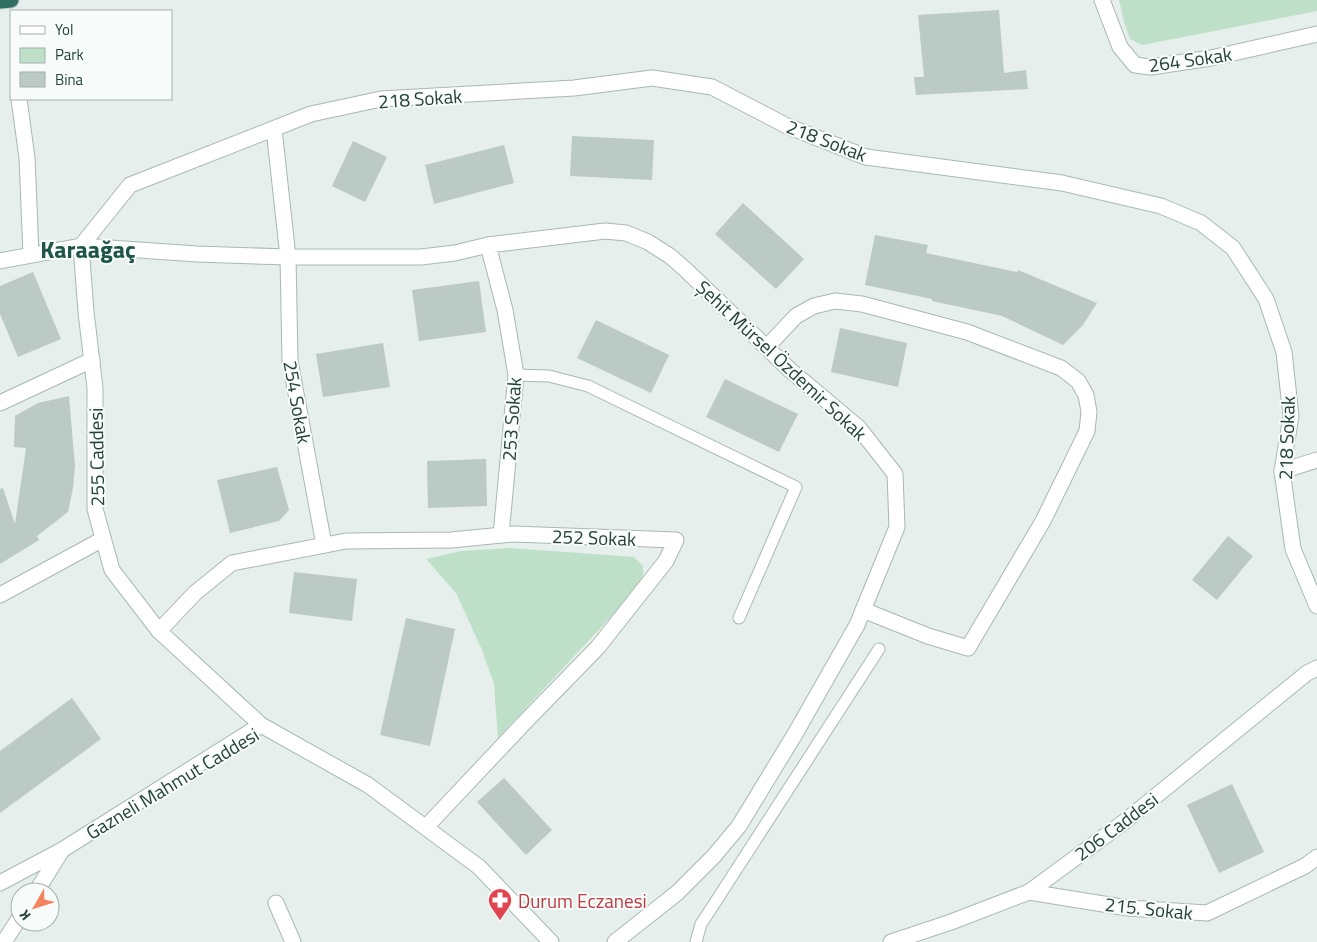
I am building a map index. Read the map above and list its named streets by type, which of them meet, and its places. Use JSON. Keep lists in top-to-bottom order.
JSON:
{
  "streets": {
    "street": [
      "264 Sokak",
      "218 Sokak",
      "Şehit Mürsel Özdemir Sokak",
      "254 Sokak",
      "253 Sokak",
      "255 Caddesi",
      "252 Sokak",
      "Gazneli Mahmut Caddesi",
      "206 Caddesi",
      "215. Sokak"
    ]
  },
  "crossings": [
    ["218 Sokak", "Şehit Mürsel Özdemir Sokak"],
    ["218 Sokak", "254 Sokak"],
    ["218 Sokak", "255 Caddesi"],
    ["Şehit Mürsel Özdemir Sokak", "254 Sokak"],
    ["Şehit Mürsel Özdemir Sokak", "253 Sokak"],
    ["Şehit Mürsel Özdemir Sokak", "255 Caddesi"],
    ["254 Sokak", "252 Sokak"],
    ["253 Sokak", "252 Sokak"],
    ["255 Caddesi", "252 Sokak"],
    ["255 Caddesi", "Gazneli Mahmut Caddesi"],
    ["252 Sokak", "Gazneli Mahmut Caddesi"],
    ["206 Caddesi", "215. Sokak"]
  ],
  "districts": ["Karaağaç"],
  "places": {
    "pharmacy": ["Durum Eczanesi"]
  },
  "legend": ["Yol", "Park", "Bina"],
  "north": "bottom left"
}
